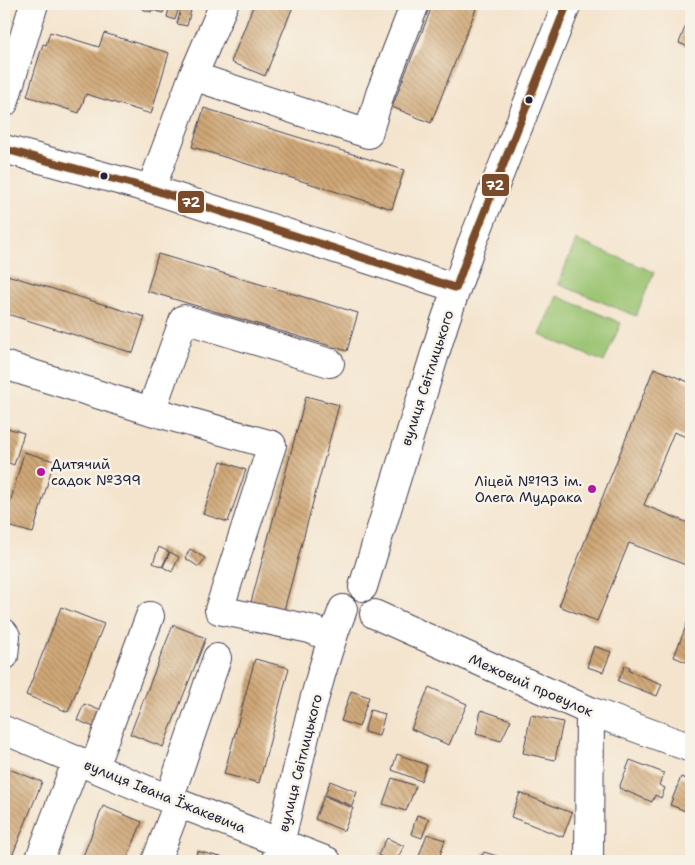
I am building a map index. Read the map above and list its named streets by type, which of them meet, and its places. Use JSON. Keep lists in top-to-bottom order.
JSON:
{
  "streets": {
    "street": ["вулиця Світлицького", "Межовий провулок", "вулиця Івана Їжакевича"]
  },
  "crossings": [
    ["вулиця Світлицького", "Межовий провулок"],
    ["вулиця Світлицького", "вулиця Івана Їжакевича"]
  ],
  "places": ["Дитячий садок №399", "Ліцей №193 ім. Олега Мудрака"],
  "lines": ["transit line 72"]
}
